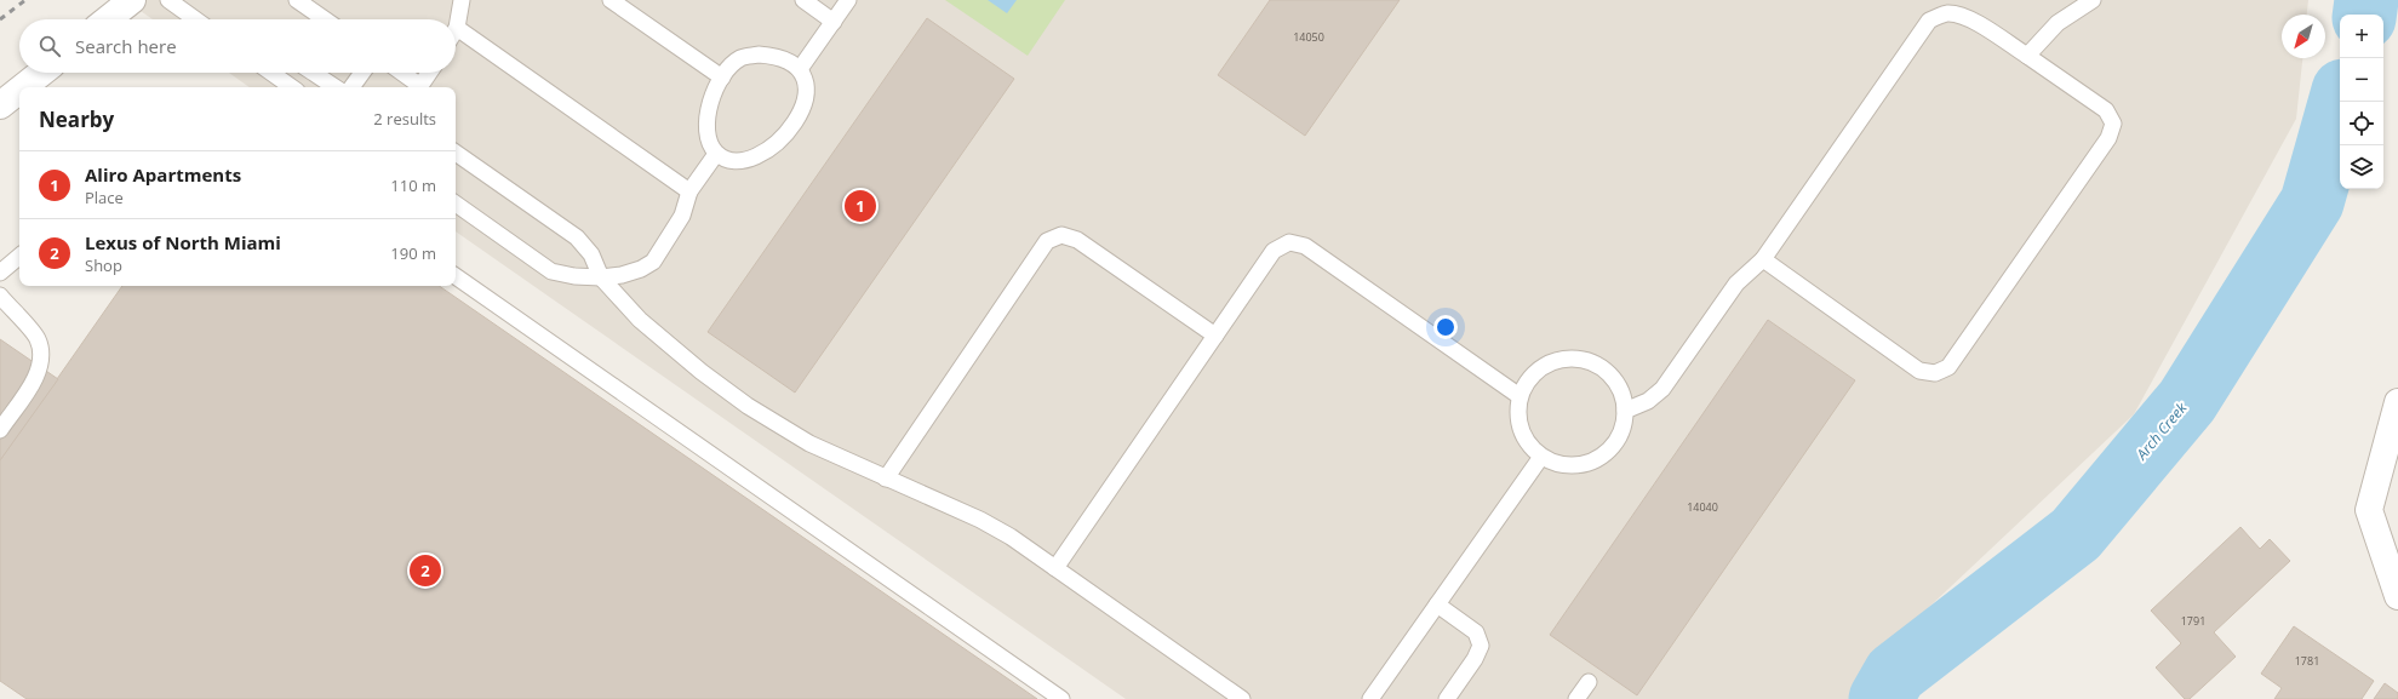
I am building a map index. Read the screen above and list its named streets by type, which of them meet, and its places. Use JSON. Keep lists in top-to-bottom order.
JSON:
{
  "water": ["Arch Creek"],
  "house_numbers": [
    "14050",
    "14040",
    "1791",
    "1781"
  ],
  "north": "bottom left",
  "page": {
    "map_buttons": ["+", "−"],
    "search": "Search here",
    "heading": ["Nearby", "2 results"],
    "list": [
      {
        "mark": "1",
        "name": "Aliro Apartments",
        "note": "Place",
        "value": "110 m"
      },
      {
        "mark": "2",
        "name": "Lexus of North Miami",
        "note": "Shop",
        "value": "190 m"
      }
    ],
    "pins": ["1", "2"]
  }
}
